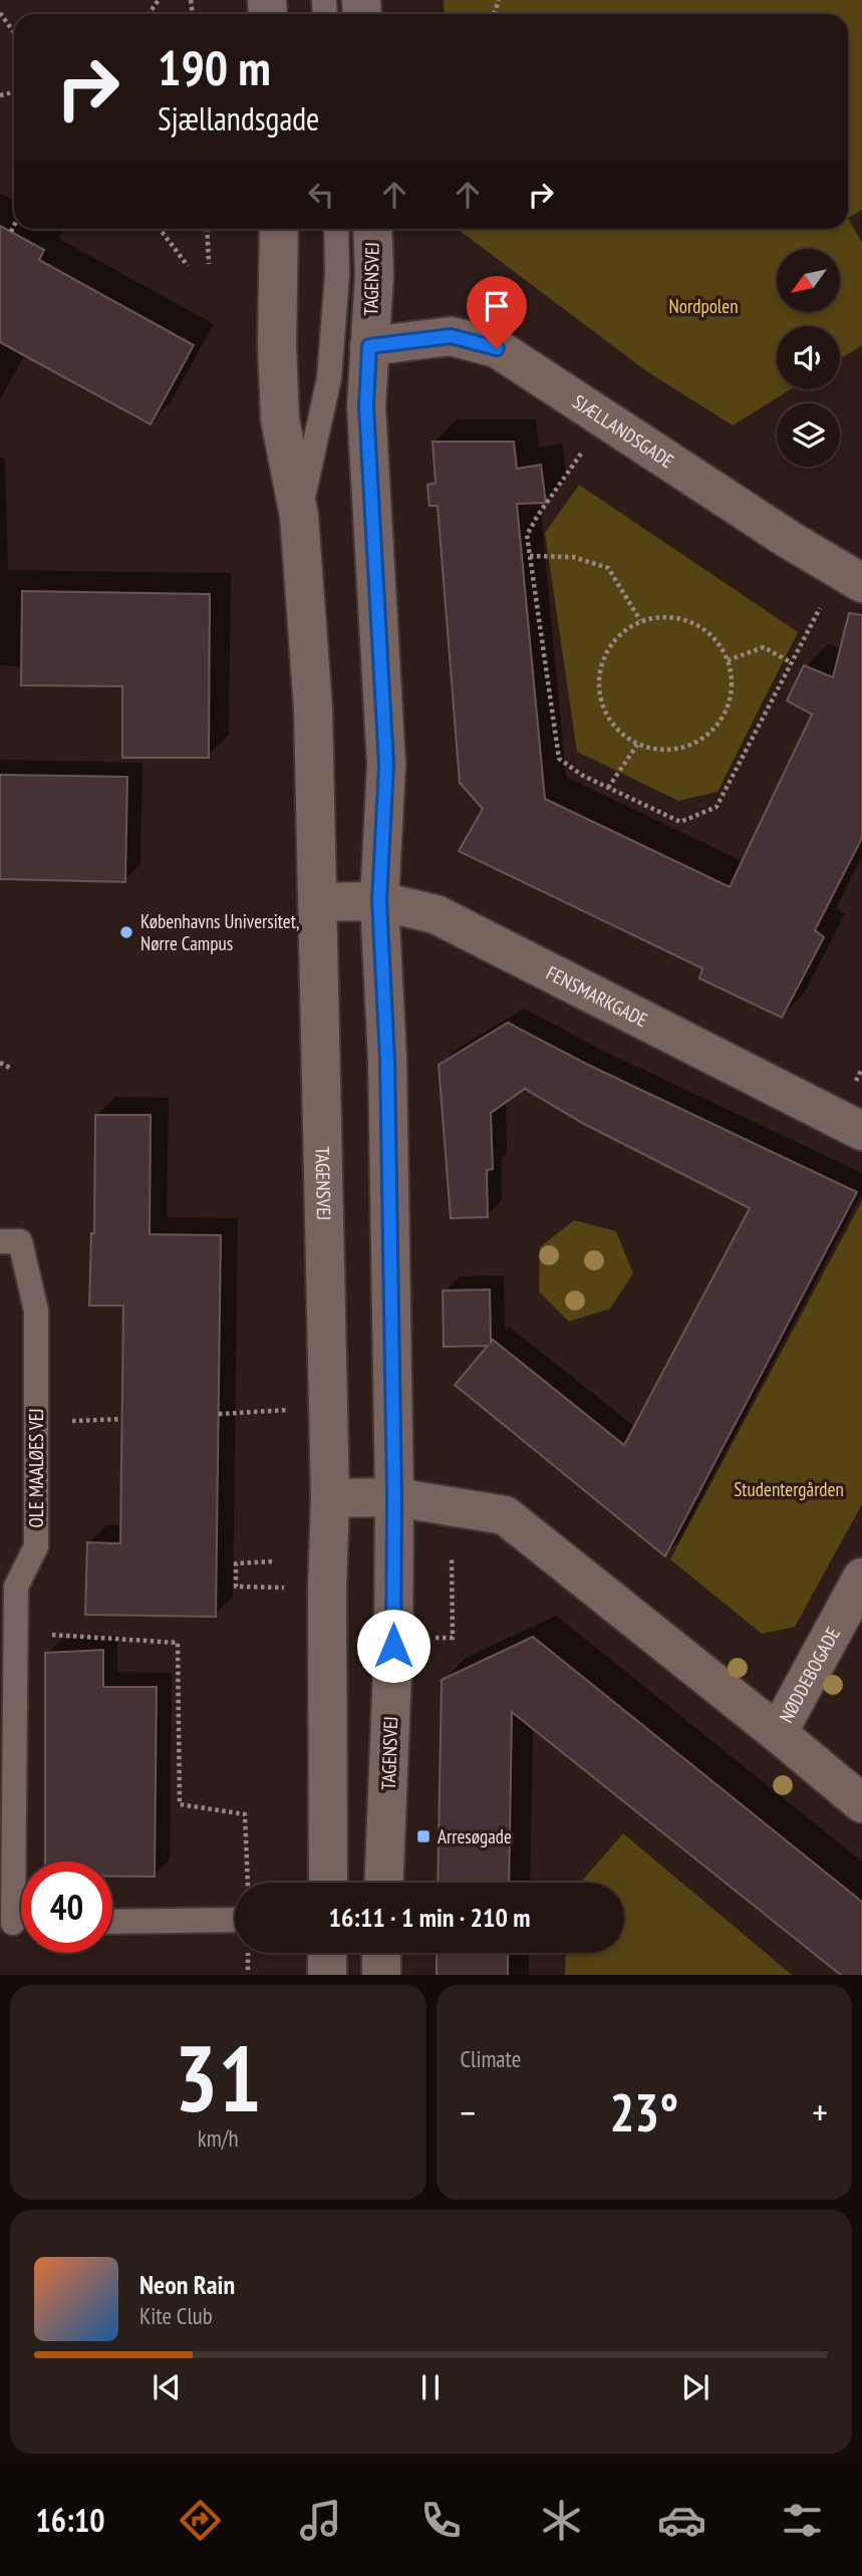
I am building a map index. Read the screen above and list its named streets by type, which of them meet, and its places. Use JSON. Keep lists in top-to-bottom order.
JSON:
{
  "streets": {
    "street": [
      "TAGENSVEJ",
      "SJÆLLANDSGADE",
      "FENSMARKGADE",
      "NØDDEBOGADE"
    ],
    "lane": ["OLE MAALØES VEJ"]
  },
  "crossings": [
    ["TAGENSVEJ", "SJÆLLANDSGADE"],
    ["TAGENSVEJ", "FENSMARKGADE"]
  ],
  "parks": ["Nordpolen", "Studentergården"],
  "places": {
    "other": ["Københavns Universitet, Nørre Campus"],
    "transit": ["Arresøgade"]
  },
  "north": "bottom left",
  "page": {
    "turn": ["190 m", "Sjællandsgade"],
    "limit": "40",
    "trip": "16:11 · 1 min · 210 m",
    "tile": [
      ["31", "km/h"],
      "Climate"
    ],
    "heat": ["−", "23°", "+"],
    "song": ["Neon Rain", "Kite Club"],
    "tabs": "16:10"
  }
}
